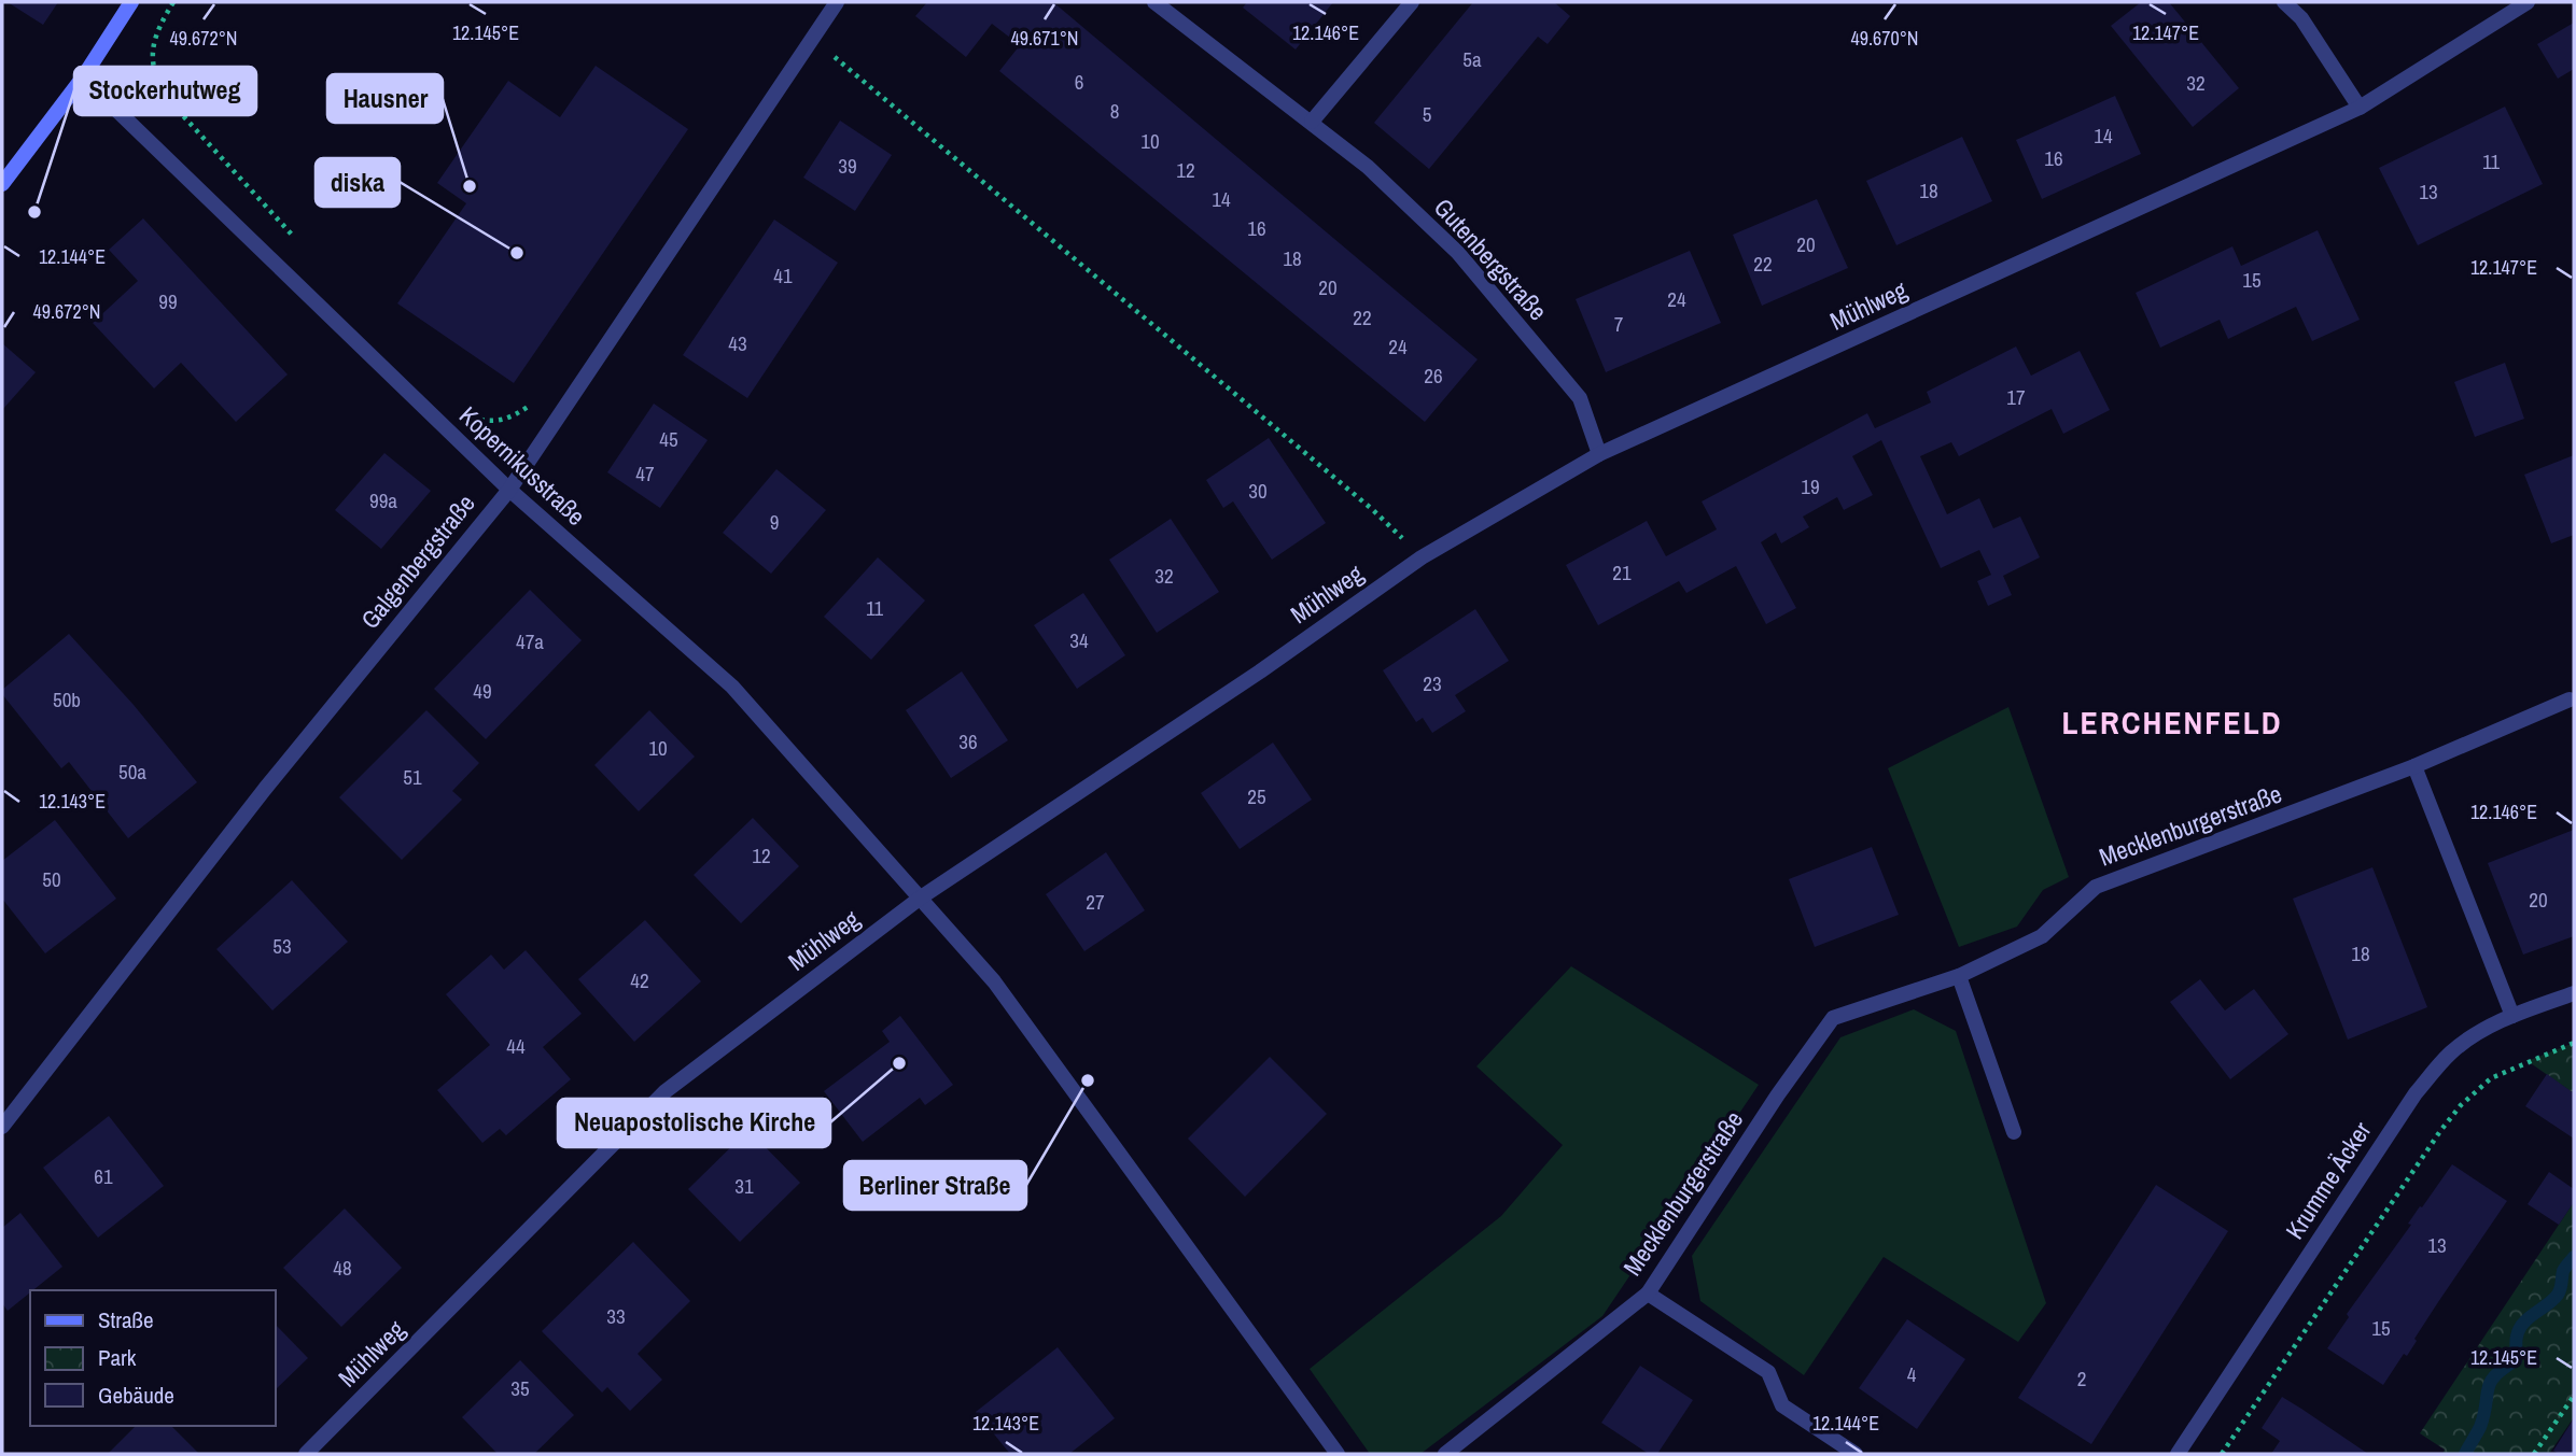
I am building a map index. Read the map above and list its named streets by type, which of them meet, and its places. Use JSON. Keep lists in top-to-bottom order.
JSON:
{
  "streets": {
    "street": [
      "Gutenbergstraße",
      "Mühlweg",
      "Kopernikusstraße",
      "Galgenbergstraße",
      "Mecklenburgerstraße",
      "Krumme Äcker"
    ]
  },
  "crossings": [
    ["Gutenbergstraße", "Mühlweg"],
    ["Mühlweg", "Kopernikusstraße"],
    ["Kopernikusstraße", "Galgenbergstraße"]
  ],
  "districts": ["LERCHENFELD"],
  "places": [
    "Hausner",
    "Stockerhutweg",
    "diska",
    "Neuapostolische Kirche",
    "Berliner Straße"
  ],
  "house_numbers": [
    "5a",
    "6",
    "32",
    "8",
    "5",
    "14",
    "10",
    "16",
    "11",
    "39",
    "12",
    "18",
    "13",
    "14",
    "16",
    "20",
    "18",
    "22",
    "41",
    "15",
    "20",
    "24",
    "99",
    "22",
    "7",
    "43",
    "24",
    "26",
    "17",
    "45",
    "47",
    "19",
    "30",
    "99a",
    "9",
    "21",
    "32",
    "11",
    "34",
    "47a",
    "23",
    "49",
    "50b",
    "36",
    "10",
    "50a",
    "51",
    "25",
    "12",
    "50",
    "20",
    "27",
    "53",
    "18",
    "42",
    "44",
    "61",
    "31",
    "13",
    "48",
    "33",
    "15",
    "4",
    "2",
    "35"
  ],
  "legend": ["Straße", "Park", "Gebäude"],
  "coordinates": [
    "12.145°E",
    "12.146°E",
    "12.147°E",
    "49.672°N",
    "49.671°N",
    "49.670°N",
    "12.144°E",
    "12.143°E"
  ]
}
